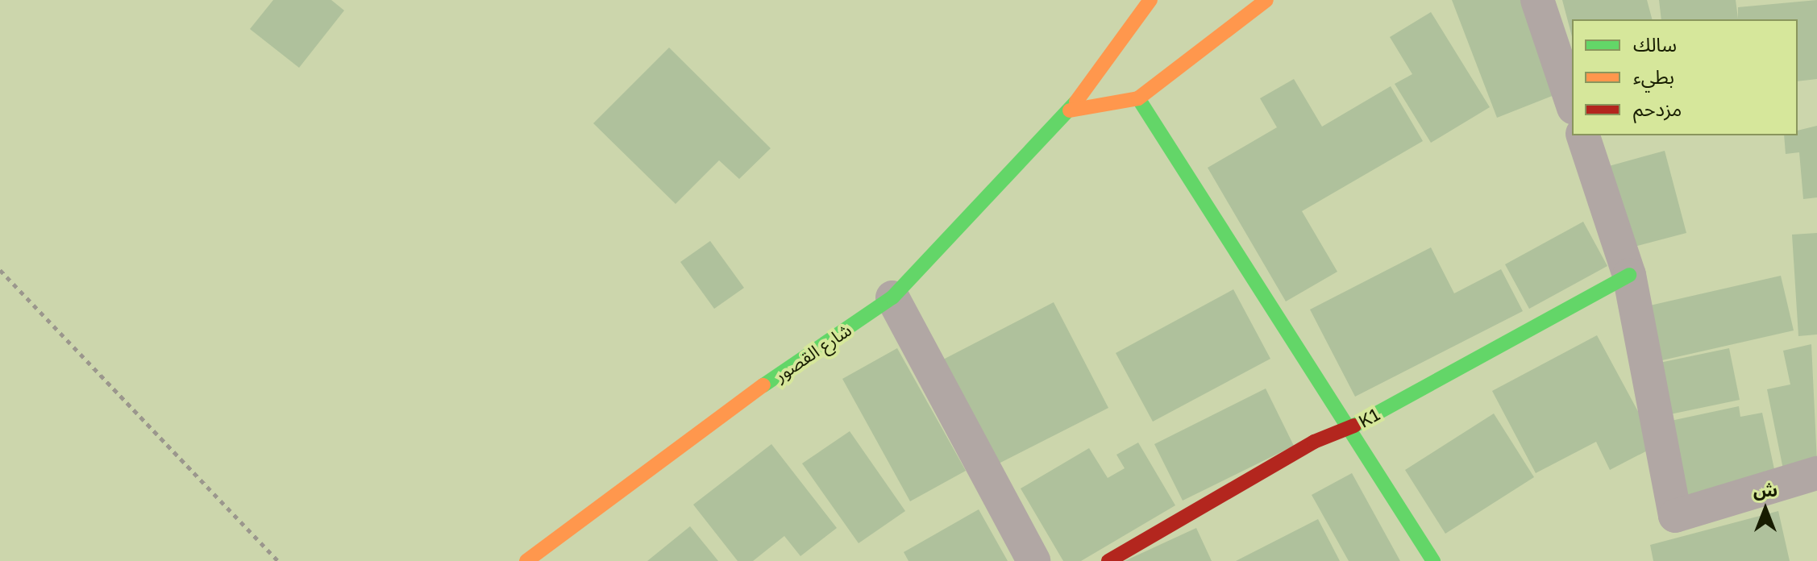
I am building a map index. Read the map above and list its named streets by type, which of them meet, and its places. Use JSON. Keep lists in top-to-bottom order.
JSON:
{
  "streets": {
    "street": ["شارع القصور", "K1"]
  },
  "legend": ["سالك", "بطيء", "مزدحم"],
  "north": "top"
}
